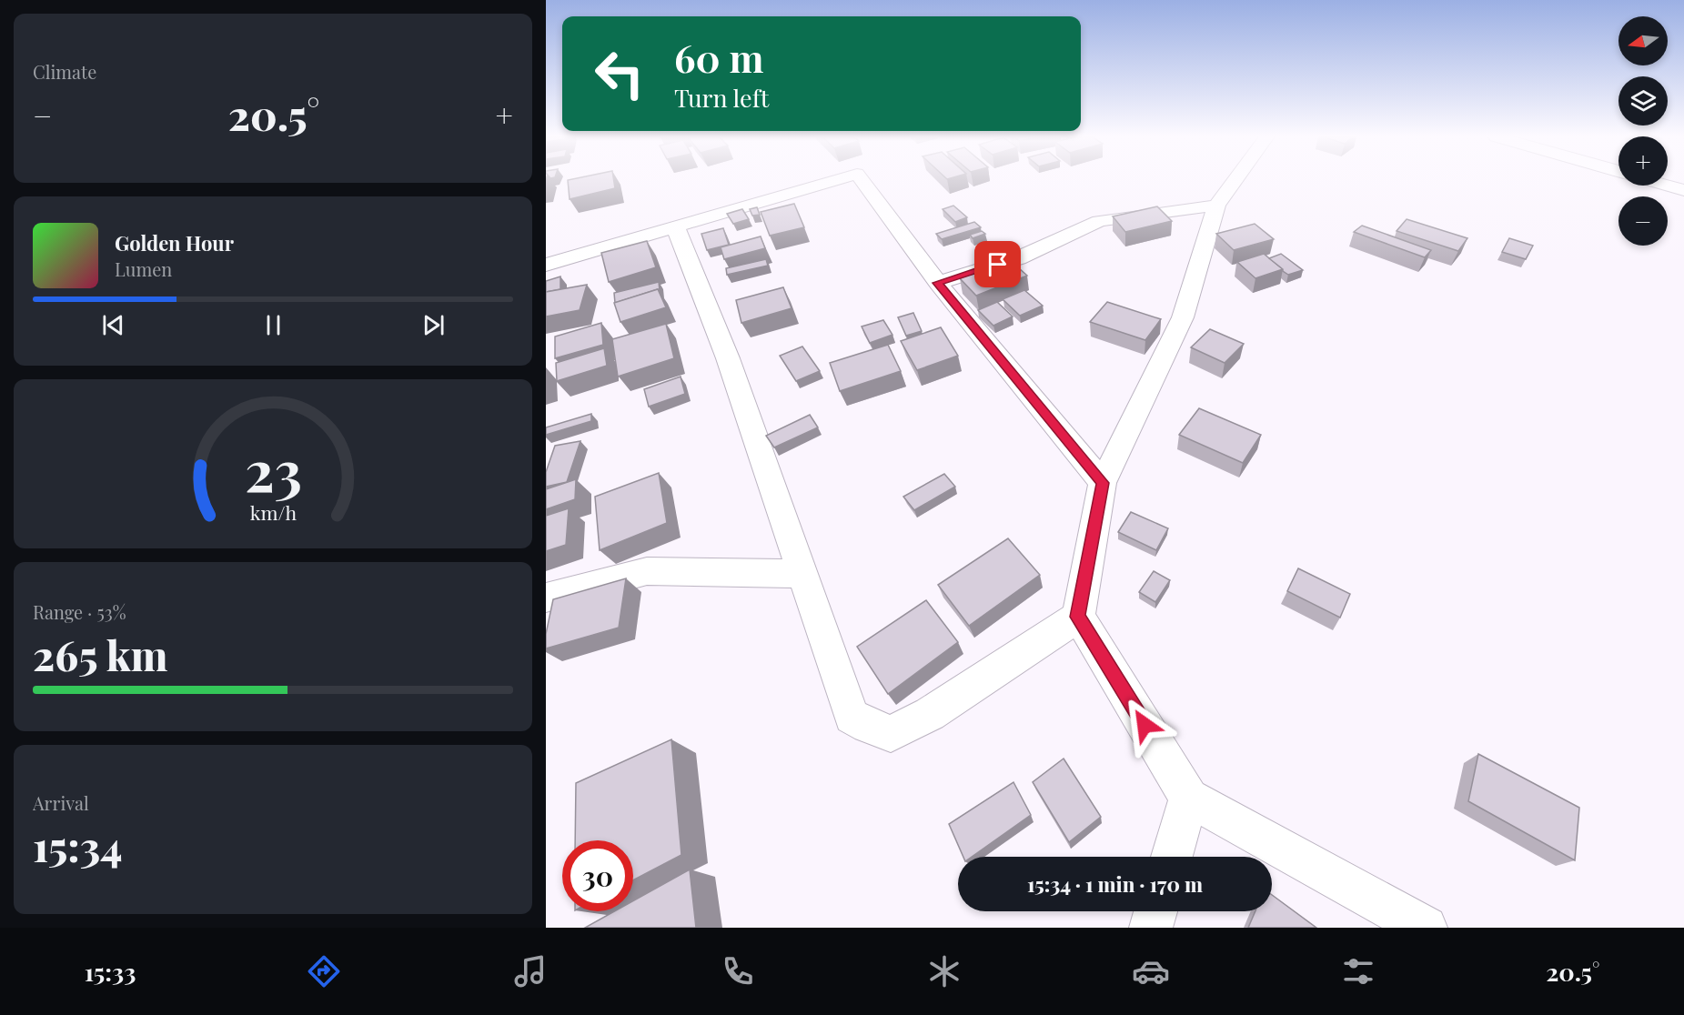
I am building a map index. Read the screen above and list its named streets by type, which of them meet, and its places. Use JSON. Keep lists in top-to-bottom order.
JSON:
{
  "north": "left",
  "page": {
    "tile": [
      "Climate",
      ["Range · 53%", "265 km"],
      ["Arrival", "15:34"]
    ],
    "map_buttons": ["+", "−"],
    "turn": ["60 m", "Turn left"],
    "heat": ["−", "20.5°", "+"],
    "song": ["Golden Hour", "Lumen"],
    "limit": "30",
    "trip": "15:34 · 1 min · 170 m",
    "tabs": ["15:33", "20.5°"],
    "gauge": ["23", "km/h"]
  }
}
